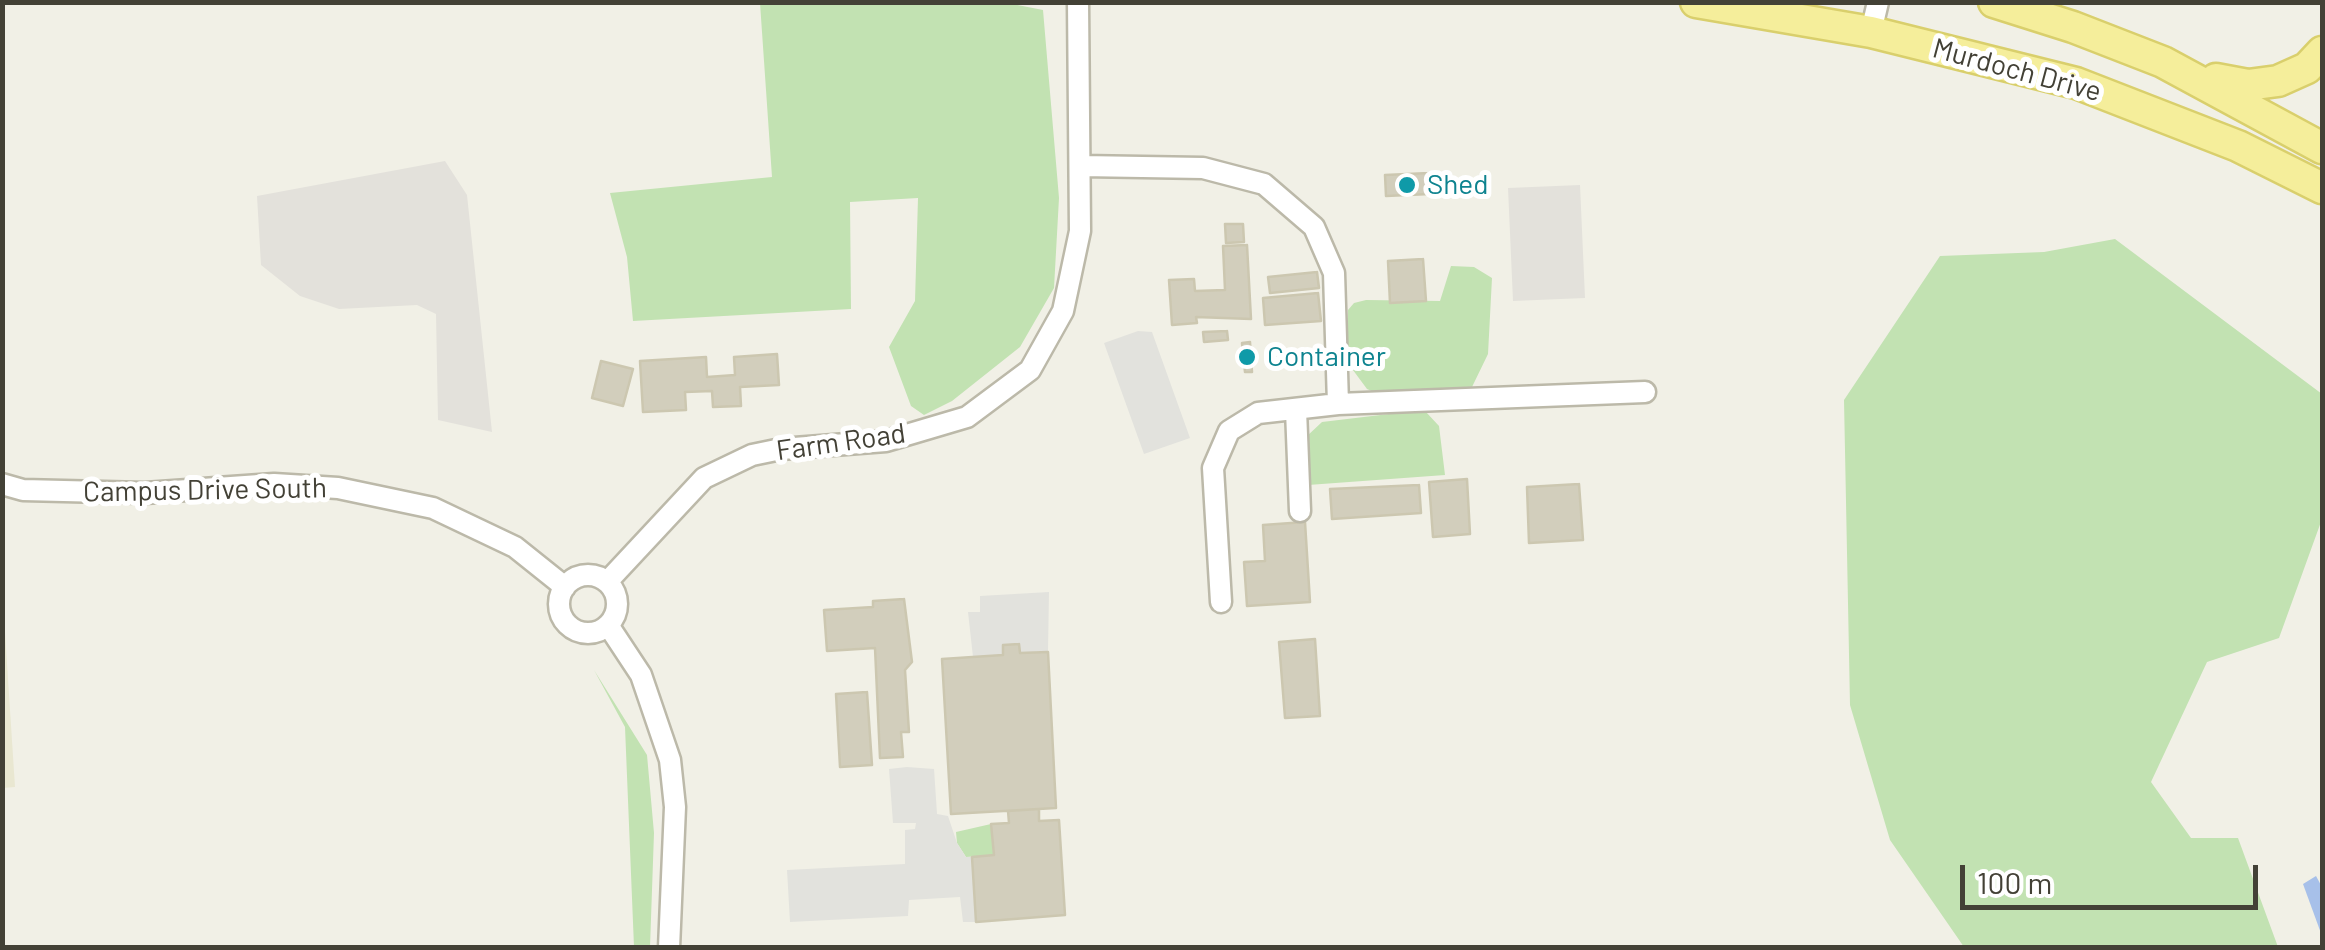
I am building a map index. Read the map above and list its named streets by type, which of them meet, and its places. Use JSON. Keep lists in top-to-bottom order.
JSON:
{
  "streets": {
    "main road": ["Murdoch Drive"],
    "street": ["Farm Road", "Campus Drive South"]
  },
  "crossings": [
    ["Farm Road", "Campus Drive South"]
  ],
  "places": ["Shed", "Container"],
  "scale_bar": "100 m"
}
